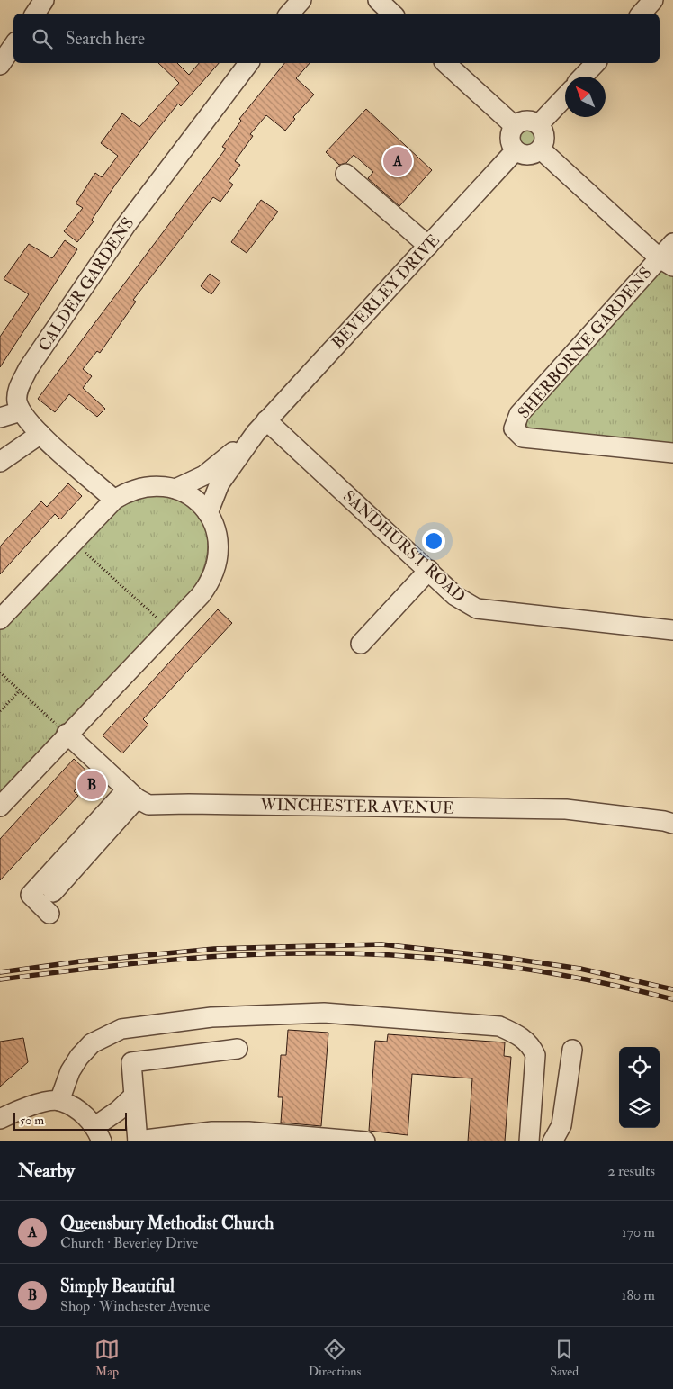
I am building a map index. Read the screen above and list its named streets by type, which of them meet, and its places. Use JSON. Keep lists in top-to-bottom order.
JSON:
{
  "streets": {
    "street": [
      "CALDER GARDENS",
      "BEVERLEY DRIVE",
      "SHERBORNE GARDENS",
      "SANDHURST ROAD",
      "WINCHESTER AVENUE"
    ]
  },
  "crossings": [
    ["BEVERLEY DRIVE", "SANDHURST ROAD"]
  ],
  "scale_bar": "50 m",
  "north": "top left",
  "page": {
    "search": "Search here",
    "pins": ["A", "B"],
    "scale": "50 m",
    "heading": ["Nearby", "2 results"],
    "list": [
      {
        "mark": "A",
        "name": "Queensbury Methodist Church",
        "note": "Church · Beverley Drive",
        "value": "170 m"
      },
      {
        "mark": "B",
        "name": "Simply Beautiful",
        "note": "Shop · Winchester Avenue",
        "value": "180 m"
      }
    ],
    "nav": ["Map", "Directions", "Saved"]
  }
}
